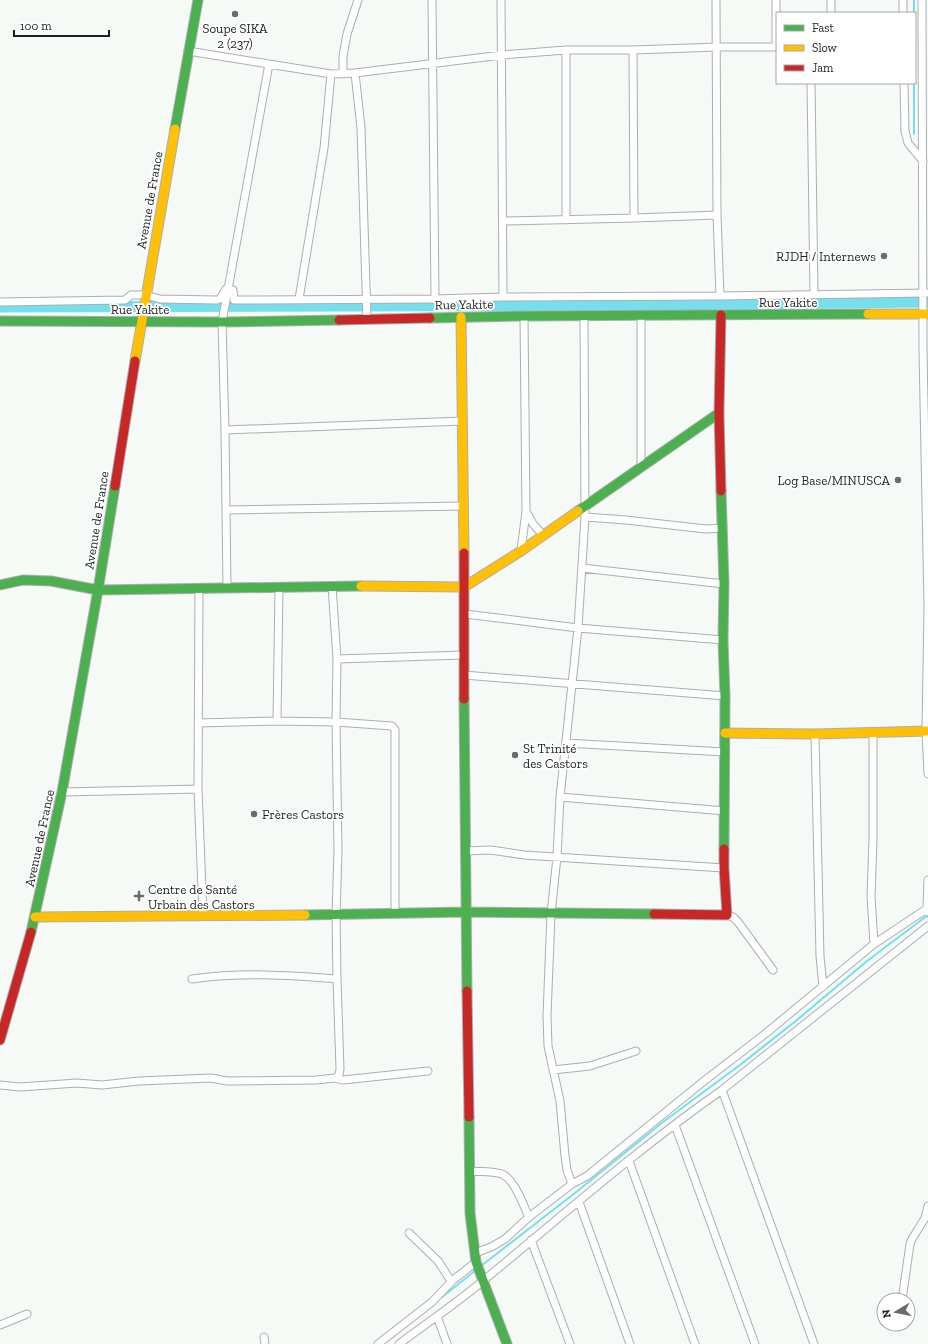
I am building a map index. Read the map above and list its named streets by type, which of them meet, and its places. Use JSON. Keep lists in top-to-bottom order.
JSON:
{
  "streets": {
    "street": ["Avenue de France", "Rue Yakite"]
  },
  "crossings": [
    ["Avenue de France", "Rue Yakite"]
  ],
  "places": {
    "other": [
      "Soupe SIKA 2 (237)",
      "RJDH / Internews",
      "Log Base/MINUSCA",
      "St Trinité des Castors",
      "Frères Castors"
    ],
    "health": ["Centre de Santé Urbain des Castors"]
  },
  "legend": ["Fast", "Slow", "Jam"],
  "scale_bar": "100 m",
  "north": "left"
}
